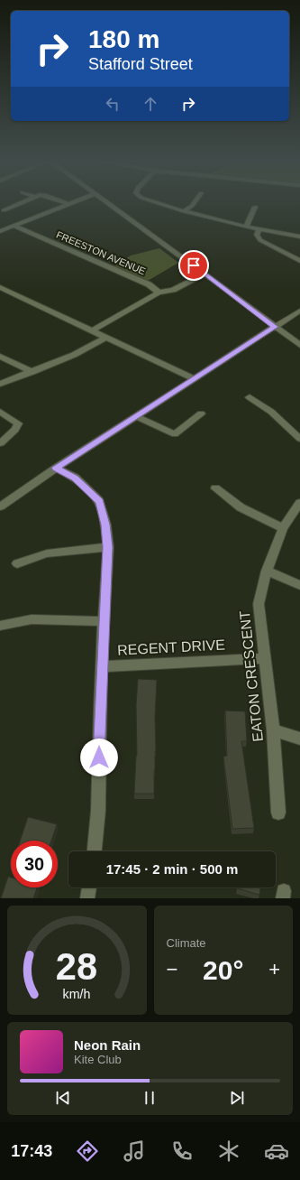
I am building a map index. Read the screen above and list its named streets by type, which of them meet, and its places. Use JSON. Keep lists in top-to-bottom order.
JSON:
{
  "streets": {
    "street": ["FREESTON AVENUE", "REGENT DRIVE", "EATON CRESCENT"]
  },
  "crossings": [
    ["REGENT DRIVE", "EATON CRESCENT"]
  ],
  "page": {
    "turn": ["180 m", "Stafford Street"],
    "limit": "30",
    "trip": "17:45 · 2 min · 500 m",
    "tile": "Climate",
    "heat": ["−", "20°", "+"],
    "song": ["Neon Rain", "Kite Club"],
    "tabs": "17:43",
    "gauge": ["28", "km/h"]
  }
}
